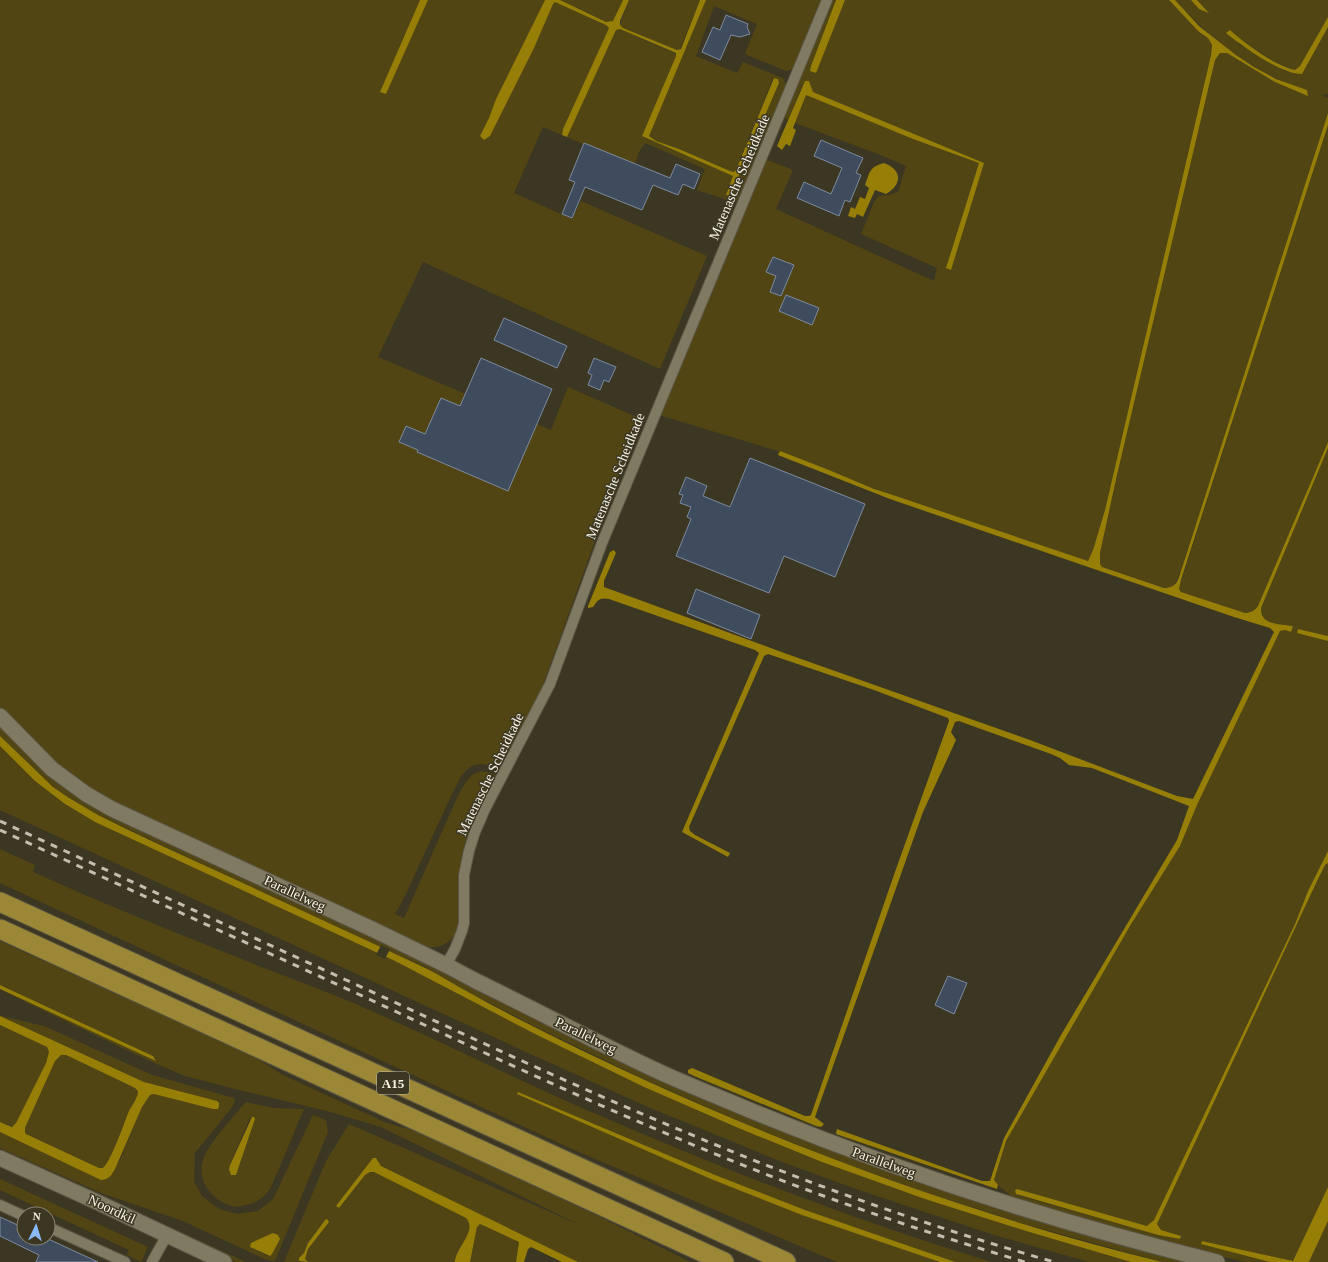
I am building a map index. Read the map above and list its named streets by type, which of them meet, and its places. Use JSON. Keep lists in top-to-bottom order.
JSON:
{
  "streets": {
    "highway": ["A15"],
    "street": ["Matenasche Scheidkade", "Parallelweg", "Noordkil"]
  },
  "crossings": [
    ["Matenasche Scheidkade", "Parallelweg"]
  ],
  "north": "top"
}
